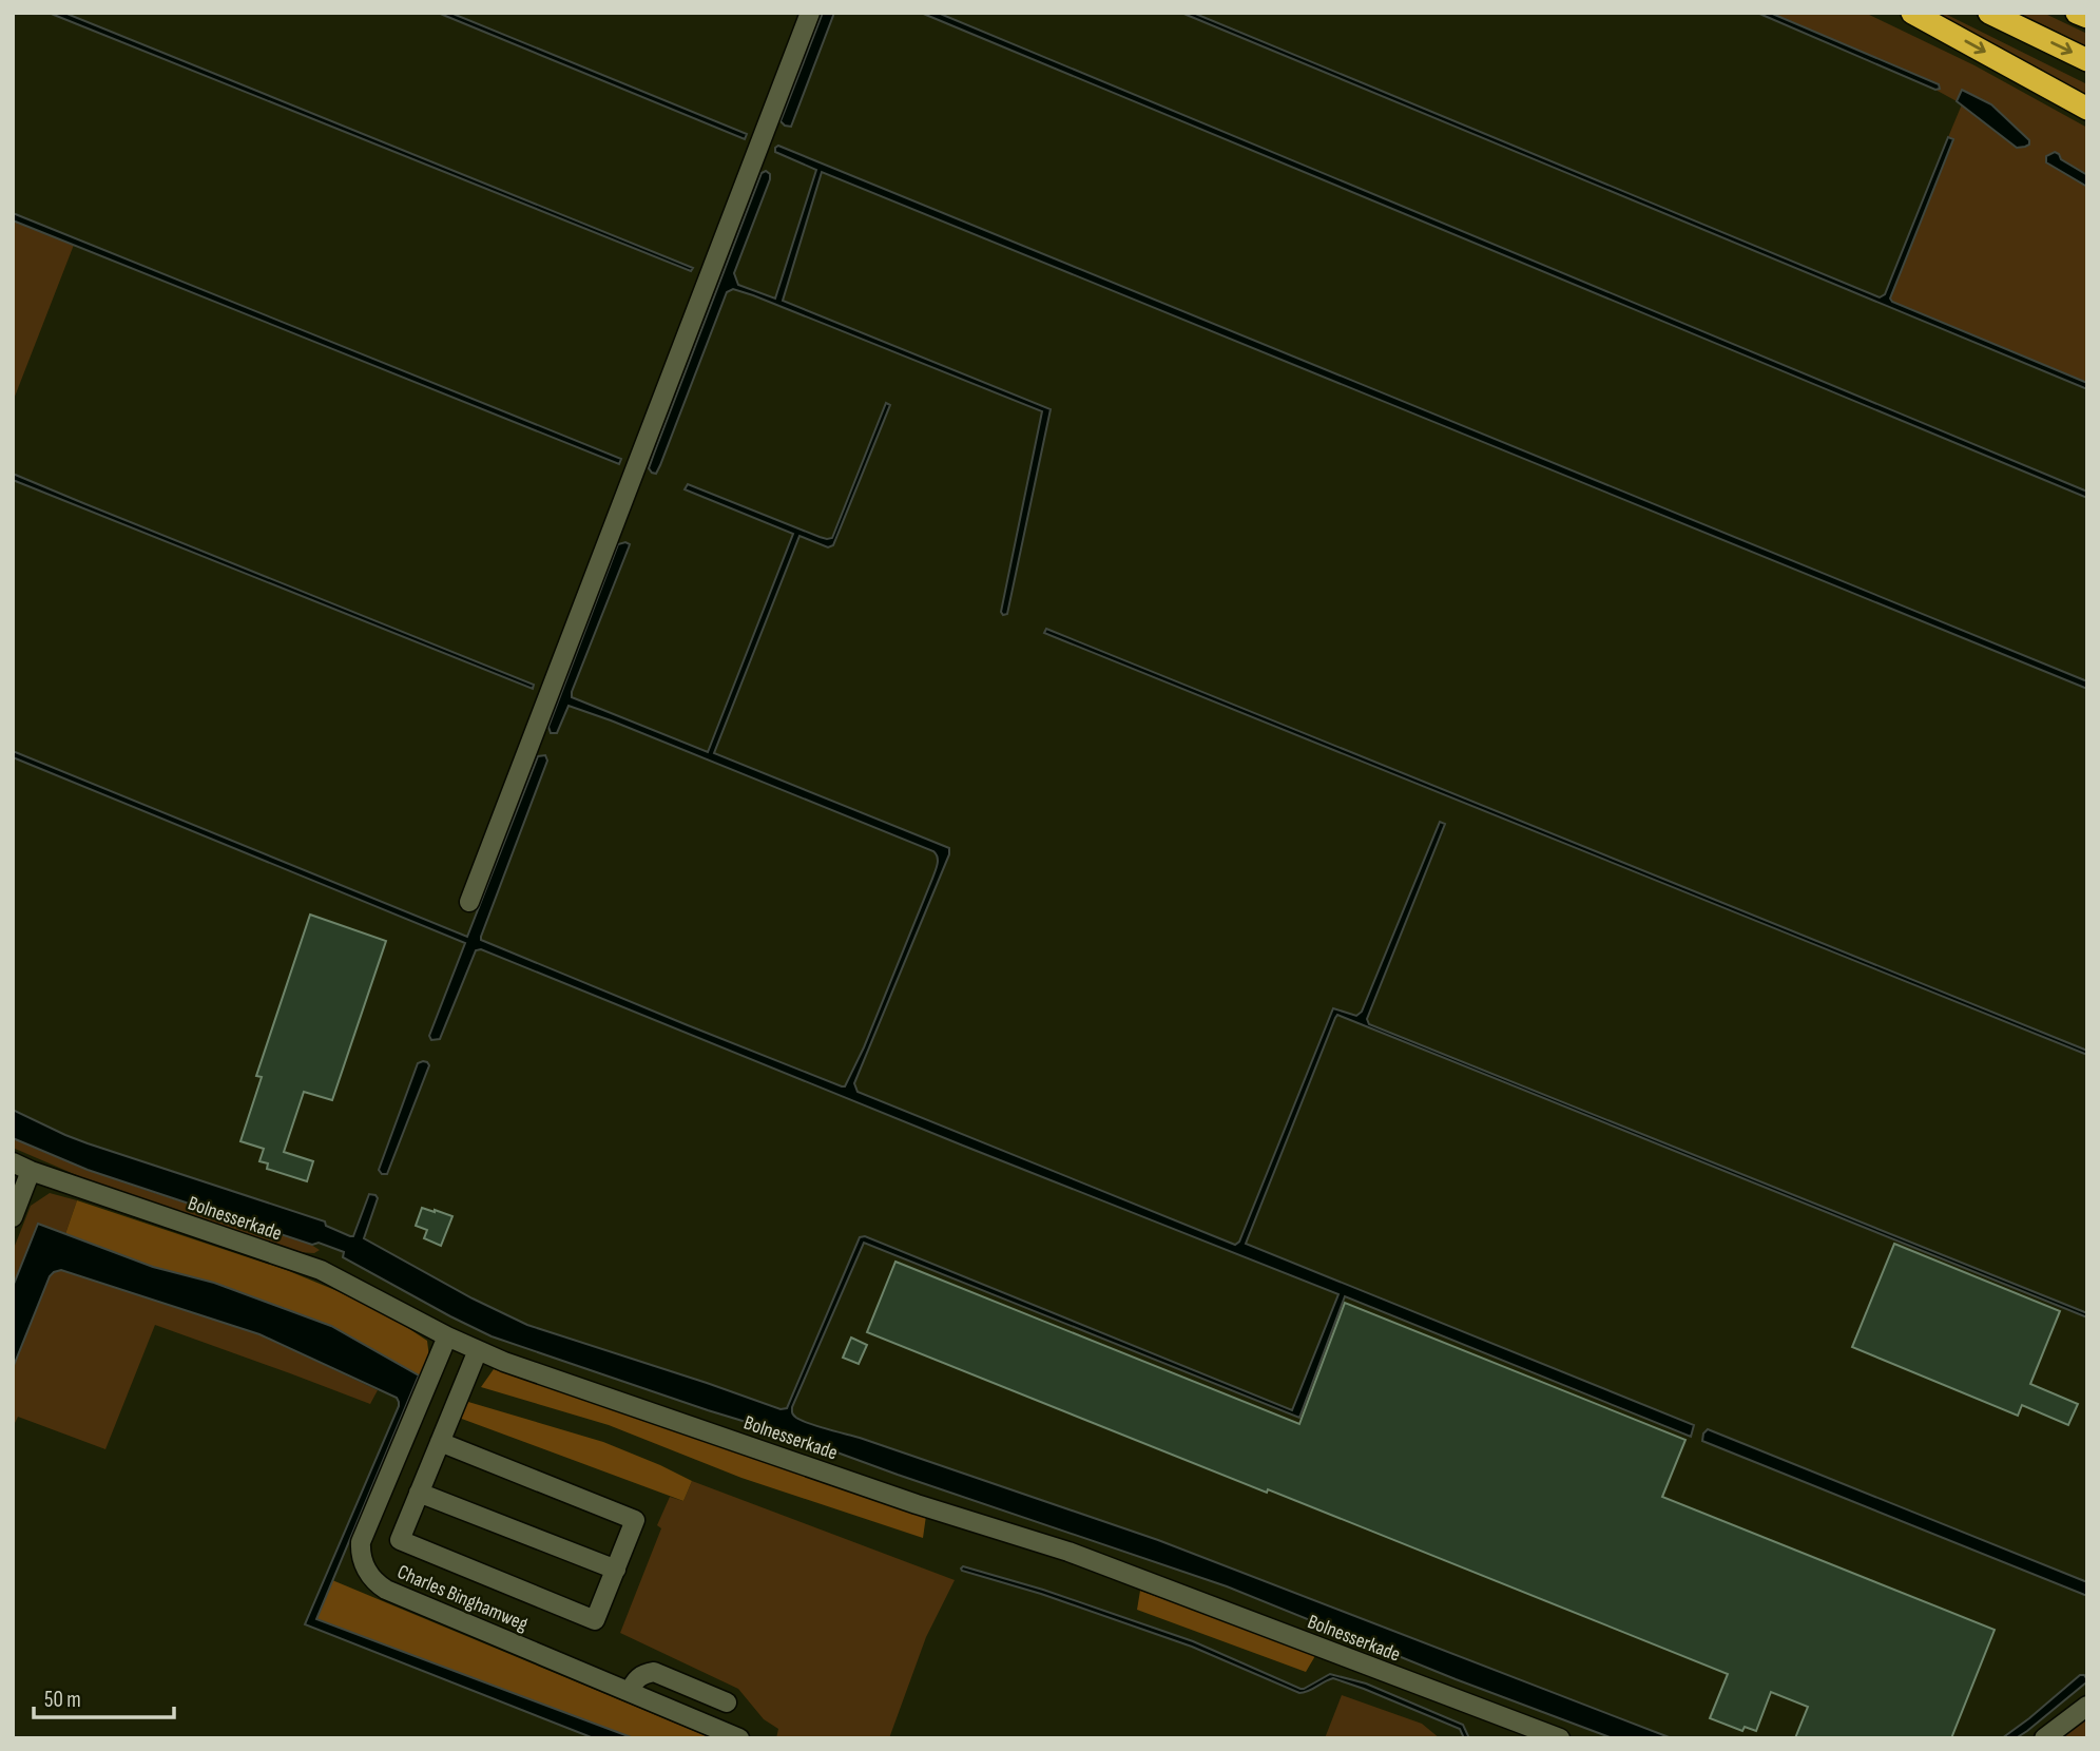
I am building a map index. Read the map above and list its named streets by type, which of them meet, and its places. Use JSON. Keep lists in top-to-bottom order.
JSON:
{
  "streets": {
    "street": ["Bolnesserkade", "Charles Binghamweg"]
  },
  "crossings": [
    ["Bolnesserkade", "Charles Binghamweg"]
  ],
  "scale_bar": "50 m"
}
